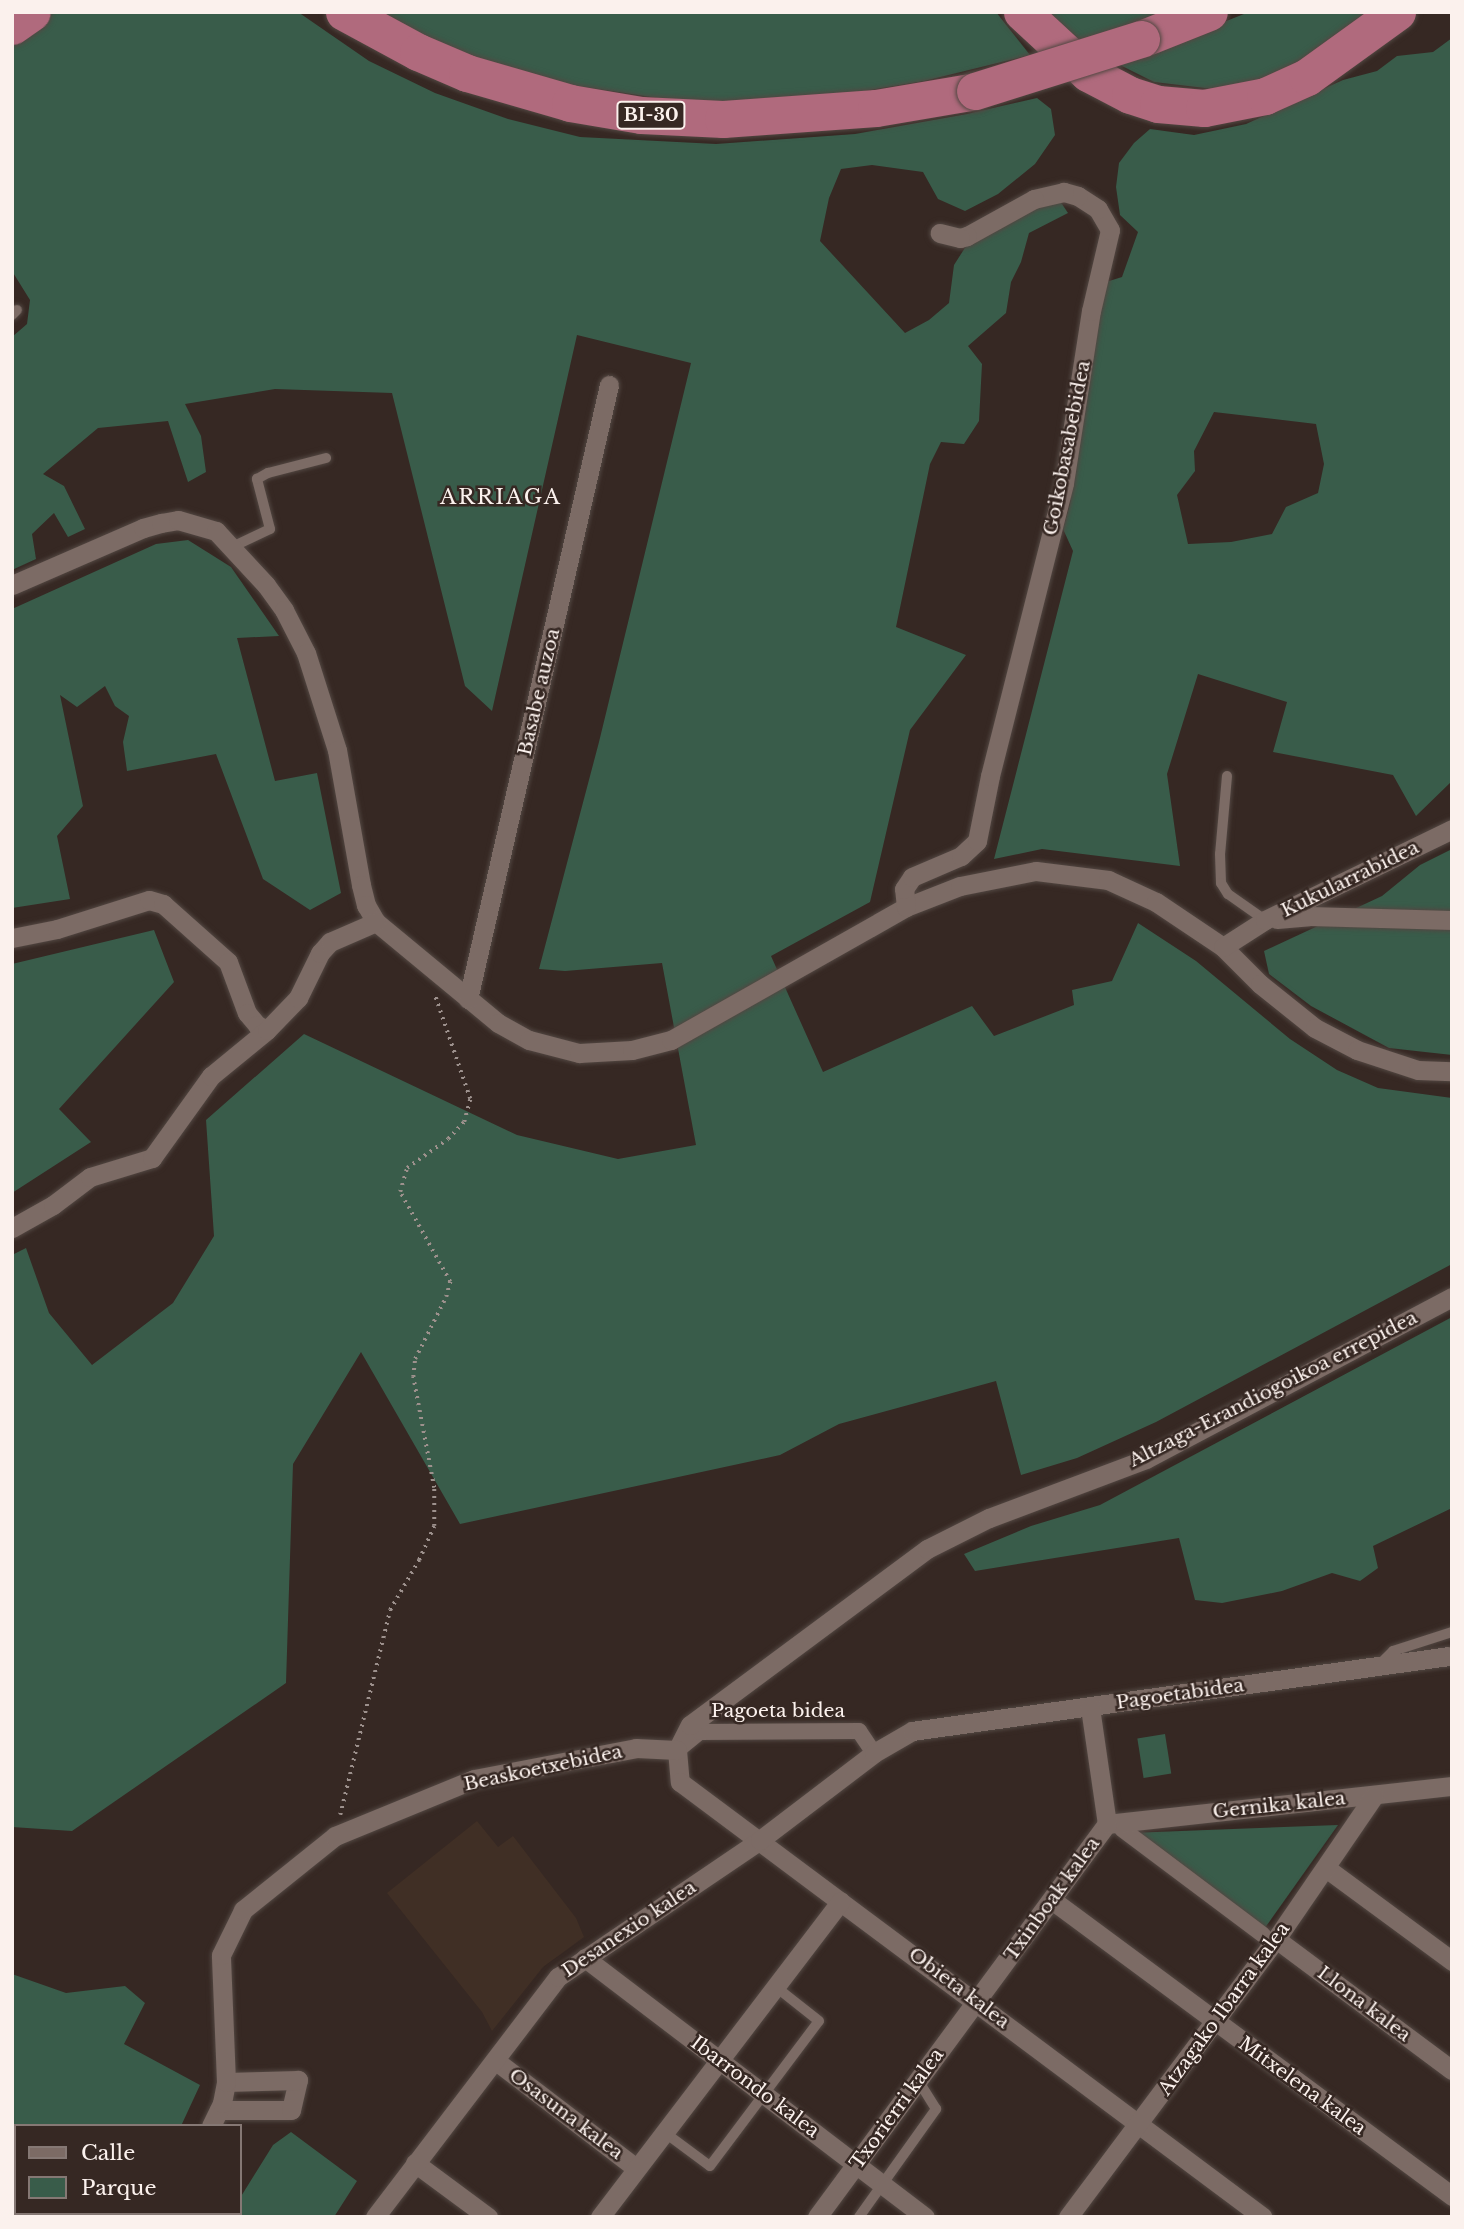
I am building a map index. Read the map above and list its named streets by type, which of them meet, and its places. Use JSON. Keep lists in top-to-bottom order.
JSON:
{
  "streets": {
    "highway": ["BI-30"],
    "street": [
      "Goikobasabebidea",
      "Basabe auzoa",
      "Kukularrabidea",
      "Altzaga-Erandiogoikoa errepidea",
      "Pagoetabidea",
      "Pagoeta bidea",
      "Beaskoetxebidea",
      "Gernika kalea",
      "Txinboak kalea",
      "Desanexio kalea",
      "Obieta kalea",
      "Llona kalea",
      "Atzagako Ibarra kalea",
      "Mitxelena kalea",
      "Ibarrondo kalea",
      "Txorierri kalea",
      "Osasuna kalea"
    ]
  },
  "crossings": [
    ["Altzaga-Erandiogoikoa errepidea", "Pagoeta bidea"],
    ["Altzaga-Erandiogoikoa errepidea", "Beaskoetxebidea"],
    ["Altzaga-Erandiogoikoa errepidea", "Obieta kalea"],
    ["Pagoetabidea", "Txinboak kalea"],
    ["Pagoetabidea", "Desanexio kalea"],
    ["Pagoeta bidea", "Beaskoetxebidea"],
    ["Pagoeta bidea", "Desanexio kalea"],
    ["Pagoeta bidea", "Obieta kalea"],
    ["Beaskoetxebidea", "Obieta kalea"],
    ["Gernika kalea", "Txinboak kalea"],
    ["Gernika kalea", "Atzagako Ibarra kalea"],
    ["Txinboak kalea", "Obieta kalea"],
    ["Txinboak kalea", "Mitxelena kalea"],
    ["Txinboak kalea", "Txorierri kalea"],
    ["Desanexio kalea", "Obieta kalea"],
    ["Desanexio kalea", "Ibarrondo kalea"],
    ["Desanexio kalea", "Osasuna kalea"],
    ["Obieta kalea", "Atzagako Ibarra kalea"],
    ["Obieta kalea", "Txorierri kalea"],
    ["Llona kalea", "Atzagako Ibarra kalea"],
    ["Atzagako Ibarra kalea", "Mitxelena kalea"],
    ["Ibarrondo kalea", "Txorierri kalea"]
  ],
  "districts": ["ARRIAGA"],
  "legend": ["Calle", "Parque"]
}
